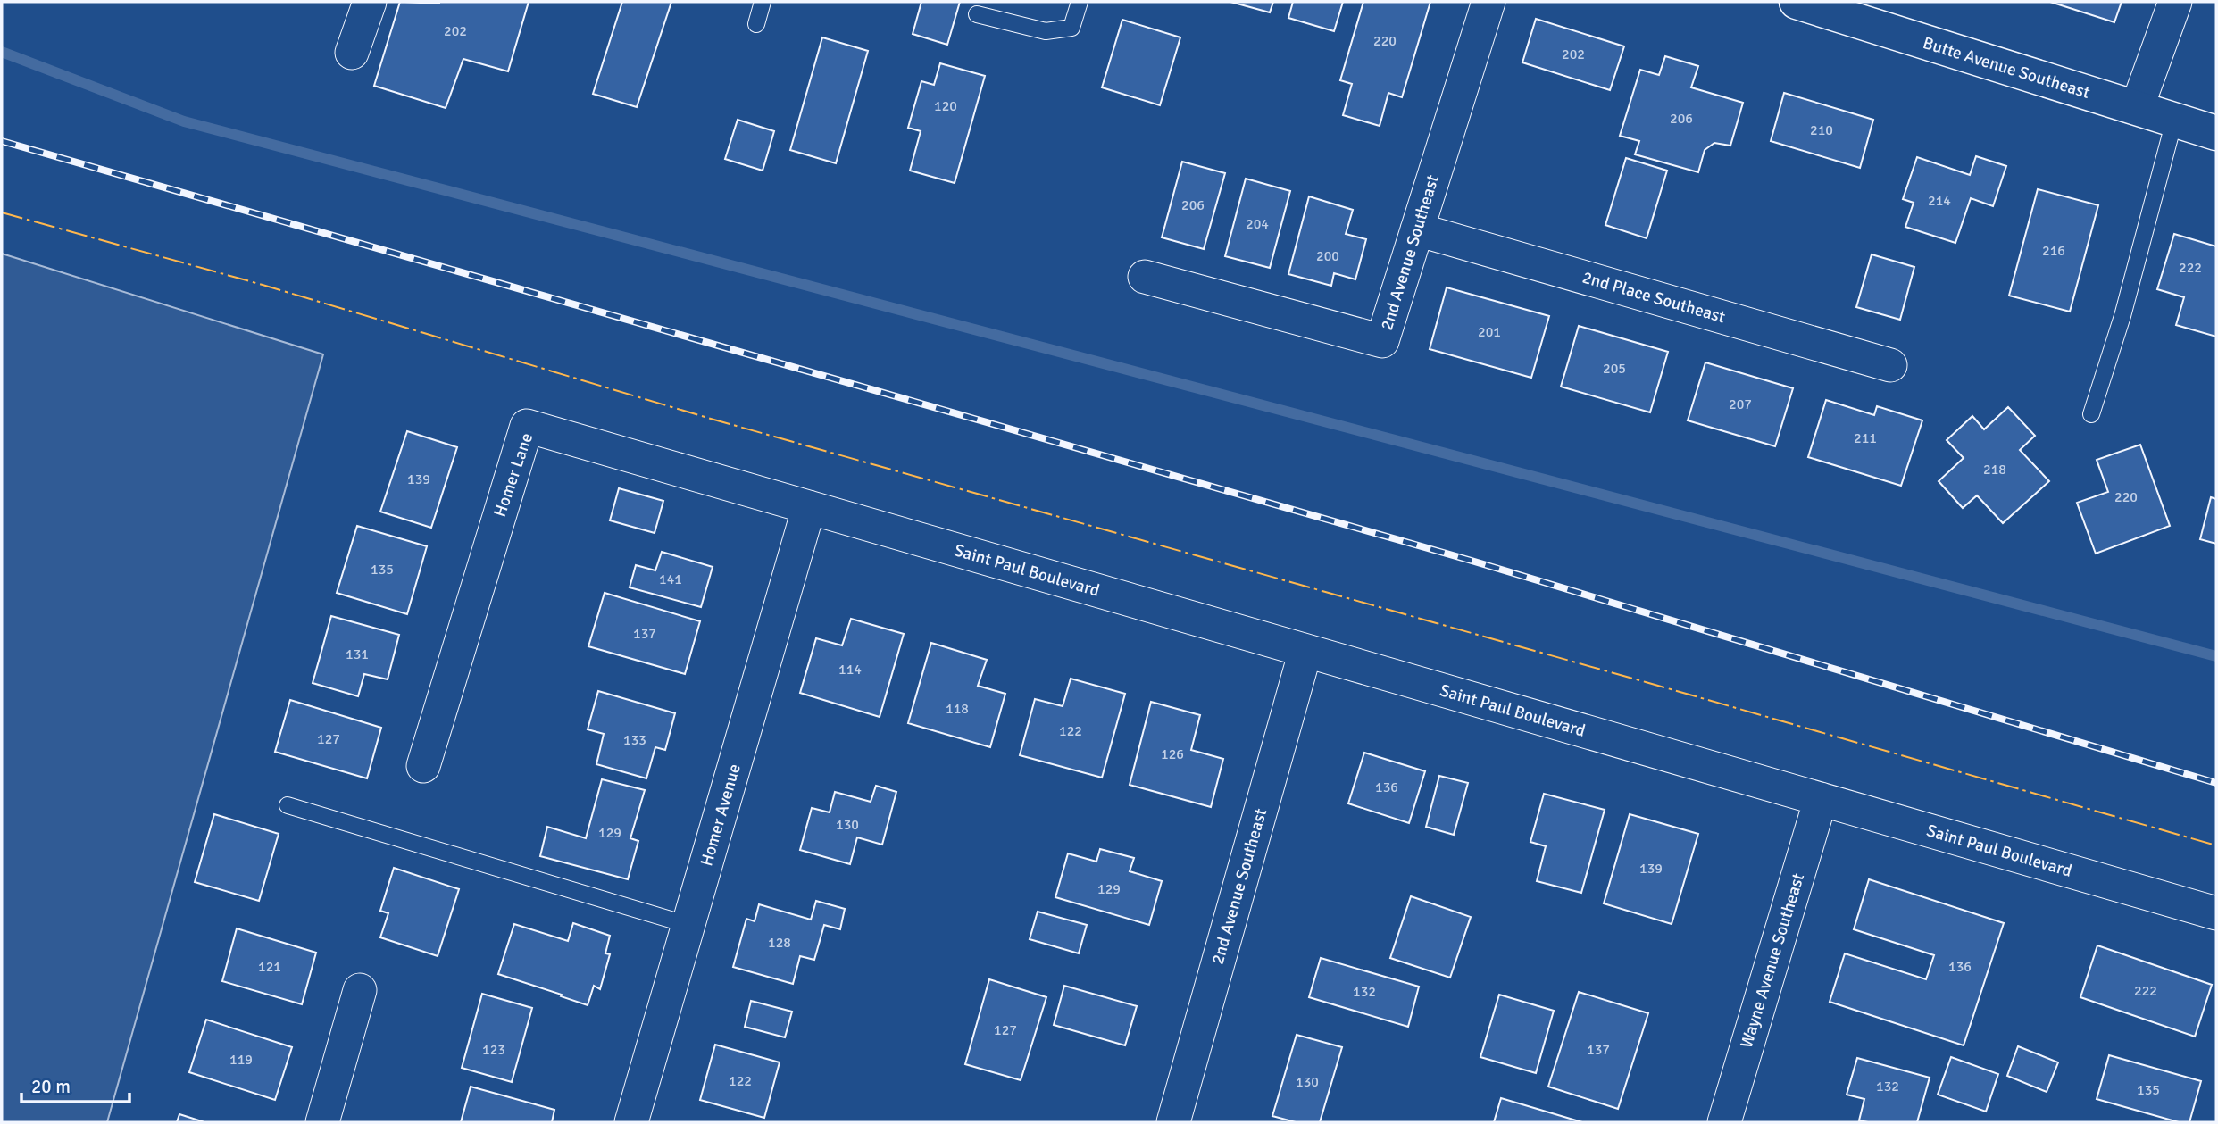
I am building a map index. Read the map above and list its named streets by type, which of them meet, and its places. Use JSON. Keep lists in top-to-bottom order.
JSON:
{
  "streets": {
    "street": [
      "Butte Avenue Southeast",
      "2nd Avenue Southeast",
      "2nd Place Southeast",
      "Homer Lane",
      "Saint Paul Boulevard",
      "Homer Avenue",
      "Wayne Avenue Southeast"
    ]
  },
  "crossings": [
    ["2nd Avenue Southeast", "2nd Place Southeast"],
    ["2nd Avenue Southeast", "Saint Paul Boulevard"],
    ["Homer Lane", "Saint Paul Boulevard"],
    ["Homer Lane", "Homer Avenue"],
    ["Saint Paul Boulevard", "Homer Avenue"],
    ["Saint Paul Boulevard", "Wayne Avenue Southeast"]
  ],
  "house_numbers": [
    "202",
    "220",
    "202",
    "120",
    "206",
    "210",
    "214",
    "206",
    "204",
    "216",
    "200",
    "222",
    "201",
    "205",
    "207",
    "211",
    "218",
    "139",
    "220",
    "135",
    "141",
    "137",
    "131",
    "114",
    "118",
    "122",
    "127",
    "133",
    "126",
    "136",
    "130",
    "129",
    "139",
    "129",
    "128",
    "121",
    "136",
    "222",
    "132",
    "127",
    "123",
    "137",
    "119",
    "122",
    "130",
    "132",
    "135"
  ],
  "scale_bar": "20 m"
}
